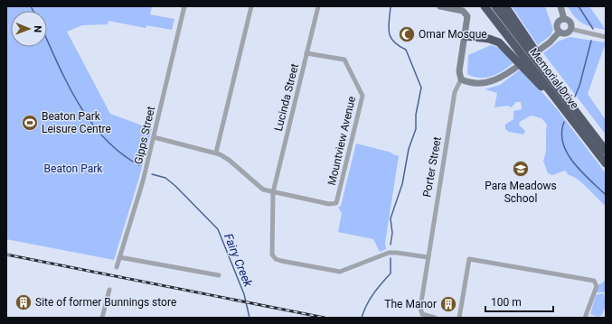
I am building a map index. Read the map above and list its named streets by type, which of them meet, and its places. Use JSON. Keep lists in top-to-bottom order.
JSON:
{
  "streets": {
    "highway": ["Memorial Drive"],
    "main road": ["Porter Street"],
    "street": ["Lucinda Street", "Gipps Street", "Mountview Avenue"]
  },
  "crossings": [
    ["Lucinda Street", "Mountview Avenue"],
    ["Lucinda Street", "Porter Street"]
  ],
  "water": ["Fairy Creek"],
  "parks": ["Beaton Park"],
  "places": {
    "mosque": ["Omar Mosque"],
    "sports": ["Beaton Park Leisure Centre"],
    "school or university": ["Para Meadows School"],
    "building": ["Site of former Bunnings store", "The Manor"]
  },
  "scale_bar": "100 m",
  "north": "right"
}
